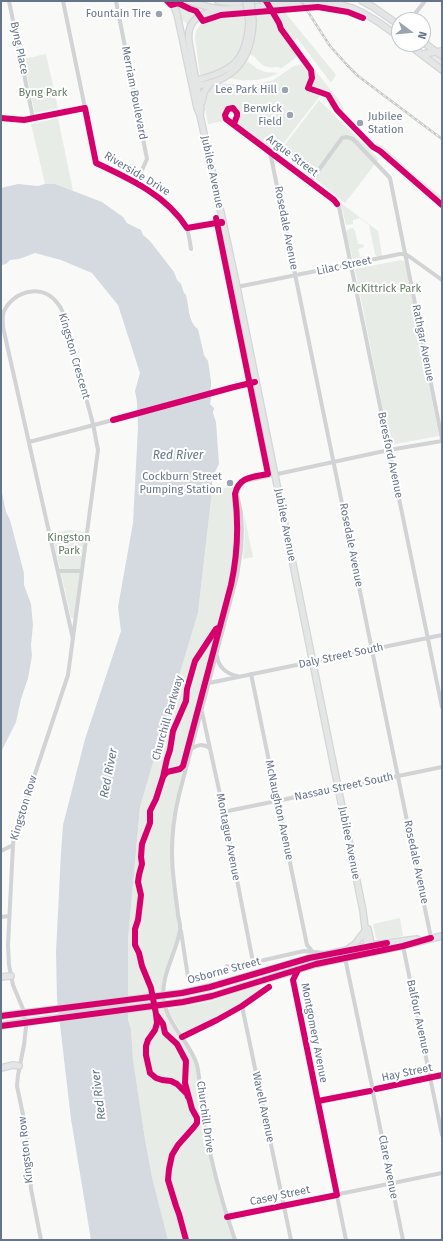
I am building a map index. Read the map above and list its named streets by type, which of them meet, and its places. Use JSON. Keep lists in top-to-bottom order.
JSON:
{
  "streets": {
    "main road": ["Jubilee Avenue", "Osborne Street"],
    "street": [
      "Byng Place",
      "Merriam Boulevard",
      "Argue Street",
      "Riverside Drive",
      "Rosedale Avenue",
      "Lilac Street",
      "Rathgar Avenue",
      "Kingston Crescent",
      "Beresford Avenue",
      "Daly Street South",
      "Nassau Street South",
      "Kingston Row",
      "McNaughton Avenue",
      "Montague Avenue",
      "Balfour Avenue",
      "Montgomery Avenue",
      "Hay Street",
      "Wavell Avenue",
      "Churchill Drive",
      "Clare Avenue",
      "Casey Street"
    ],
    "cycle path": ["Churchill Parkway"]
  },
  "crossings": [
    ["Merriam Boulevard", "Riverside Drive"],
    ["Argue Street", "Rosedale Avenue"],
    ["Argue Street", "Rathgar Avenue"],
    ["Argue Street", "Beresford Avenue"],
    ["Jubilee Avenue", "Lilac Street"],
    ["Jubilee Avenue", "Daly Street South"],
    ["Jubilee Avenue", "Nassau Street South"],
    ["Jubilee Avenue", "Osborne Street"],
    ["Jubilee Avenue", "Churchill Drive"],
    ["Rosedale Avenue", "Lilac Street"],
    ["Rosedale Avenue", "Daly Street South"],
    ["Rosedale Avenue", "Nassau Street South"],
    ["Rosedale Avenue", "Osborne Street"],
    ["Lilac Street", "Rathgar Avenue"],
    ["Lilac Street", "Beresford Avenue"],
    ["Kingston Crescent", "Kingston Row"],
    ["Beresford Avenue", "Daly Street South"],
    ["Daly Street South", "McNaughton Avenue"],
    ["Daly Street South", "Churchill Drive"],
    ["Nassau Street South", "McNaughton Avenue"],
    ["Nassau Street South", "Montague Avenue"],
    ["McNaughton Avenue", "Osborne Street"],
    ["Montague Avenue", "Osborne Street"],
    ["Montague Avenue", "Churchill Drive"],
    ["Osborne Street", "Balfour Avenue"],
    ["Osborne Street", "Montgomery Avenue"],
    ["Osborne Street", "Clare Avenue"],
    ["Balfour Avenue", "Hay Street"],
    ["Montgomery Avenue", "Hay Street"],
    ["Montgomery Avenue", "Casey Street"],
    ["Hay Street", "Clare Avenue"],
    ["Wavell Avenue", "Casey Street"],
    ["Churchill Drive", "Casey Street"],
    ["Clare Avenue", "Casey Street"]
  ],
  "water": ["Red River"],
  "parks": ["Byng Park", "McKittrick Park", "Kingston Park"],
  "places": [
    "Fountain Tire",
    "Lee Park Hill",
    "Berwick Field",
    "Jubilee Station",
    "Cockburn Street Pumping Station"
  ],
  "north": "right"
}
